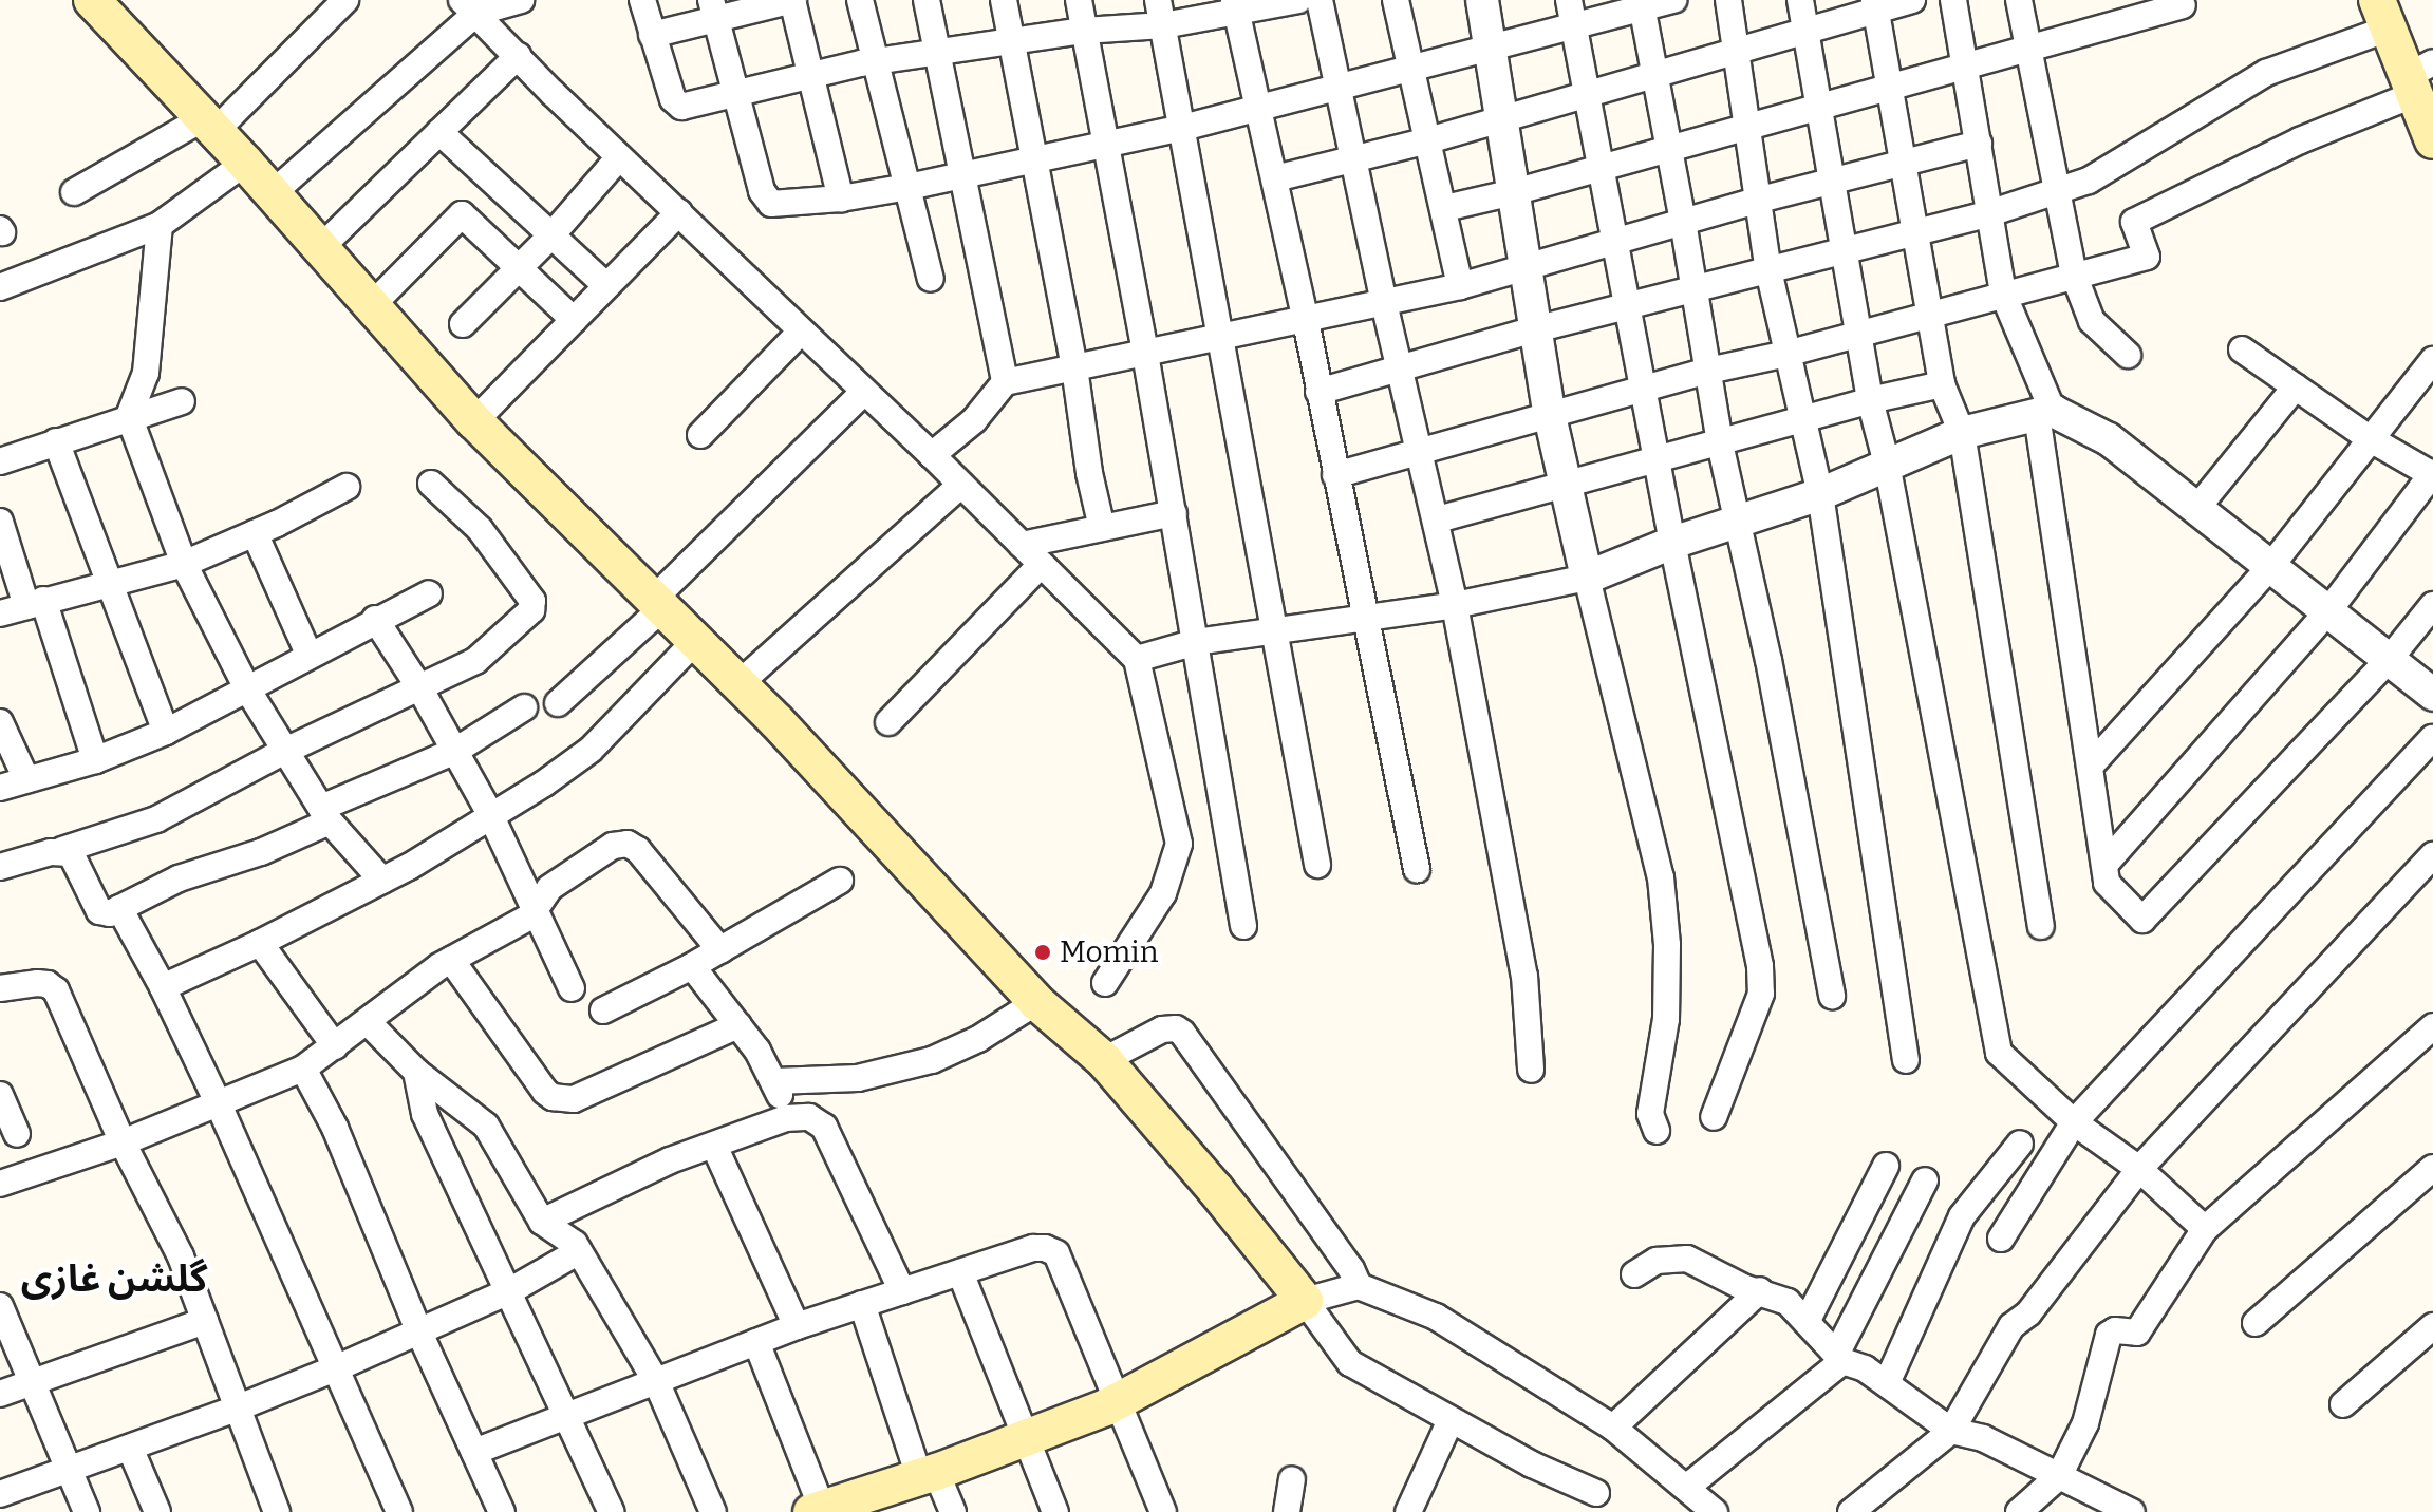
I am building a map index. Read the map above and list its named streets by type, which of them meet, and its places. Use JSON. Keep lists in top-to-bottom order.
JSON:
{
  "districts": ["گلشن غازی"],
  "places": ["Momin"]
}
